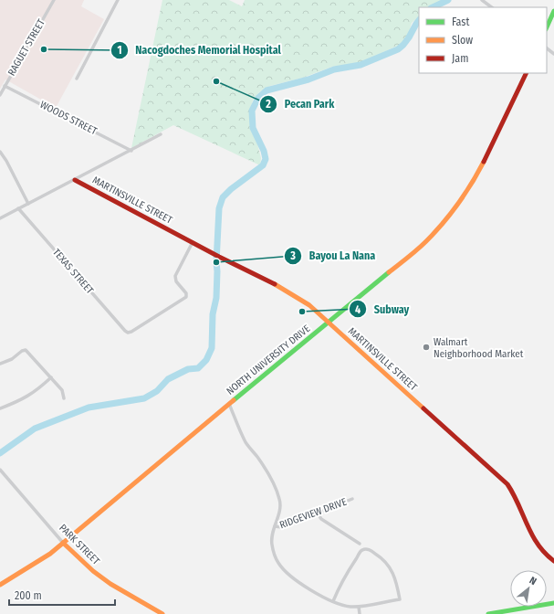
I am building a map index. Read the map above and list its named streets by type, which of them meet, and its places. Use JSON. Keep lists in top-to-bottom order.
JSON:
{
  "streets": {
    "street": [
      "RAGUET STREET",
      "WOODS STREET",
      "MARTINSVILLE STREET",
      "TEXAS STREET",
      "NORTH UNIVERSITY DRIVE",
      "RIDGEVIEW DRIVE",
      "PARK STREET"
    ]
  },
  "crossings": [
    ["RAGUET STREET", "WOODS STREET"],
    ["MARTINSVILLE STREET", "TEXAS STREET"],
    ["MARTINSVILLE STREET", "NORTH UNIVERSITY DRIVE"],
    ["NORTH UNIVERSITY DRIVE", "PARK STREET"]
  ],
  "places": [
    "Nacogdoches Memorial Hospital",
    "Pecan Park",
    "Bayou La Nana",
    "Subway",
    "Walmart Neighborhood Market"
  ],
  "legend": ["Fast", "Slow", "Jam"],
  "scale_bar": "200 m",
  "north": "top right"
}
